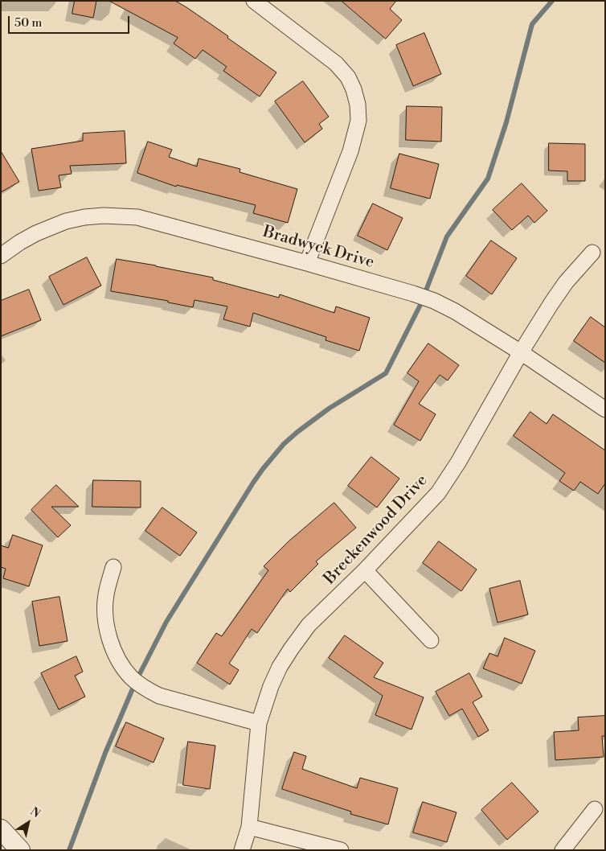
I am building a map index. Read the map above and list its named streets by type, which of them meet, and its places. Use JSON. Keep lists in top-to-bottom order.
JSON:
{
  "streets": {
    "street": ["Bradwyck Drive", "Breckenwood Drive"]
  },
  "crossings": [
    ["Bradwyck Drive", "Breckenwood Drive"]
  ],
  "scale_bar": "50 m",
  "north": "top right"
}
